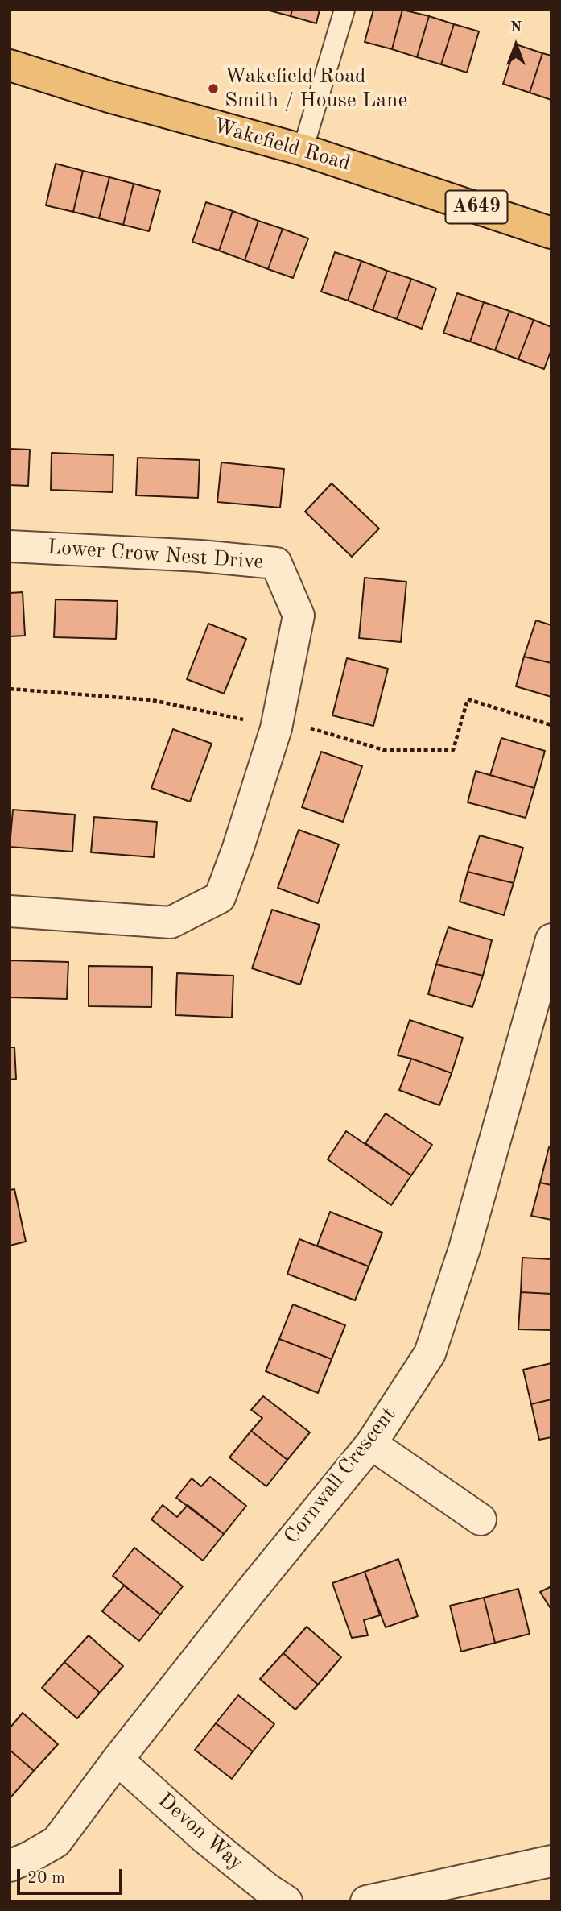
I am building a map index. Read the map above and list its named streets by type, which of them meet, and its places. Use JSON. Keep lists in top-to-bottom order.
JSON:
{
  "streets": {
    "main road": ["Wakefield Road", "A649"],
    "street": ["Lower Crow Nest Drive", "Cornwall Crescent", "Devon Way"]
  },
  "crossings": [
    ["Cornwall Crescent", "Devon Way"]
  ],
  "places": ["Wakefield Road Smith / House Lane"],
  "scale_bar": "20 m",
  "north": "top"
}
